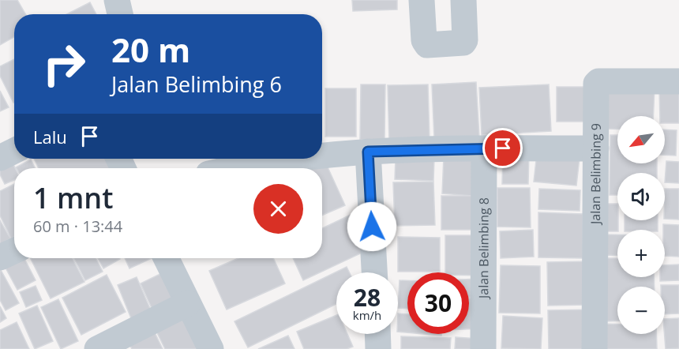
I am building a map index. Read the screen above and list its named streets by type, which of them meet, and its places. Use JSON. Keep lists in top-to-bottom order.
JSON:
{
  "streets": {
    "street": ["Jalan Belimbing 9", "Jalan Belimbing 8"]
  },
  "north": "bottom left",
  "page": {
    "turn": ["20 m", "Jalan Belimbing 6"],
    "then": "Lalu",
    "map_buttons": ["+", "−"],
    "heading": ["1 mnt", "60 m · 13:44"],
    "speed": "28 km/h",
    "limit": "30"
  }
}
